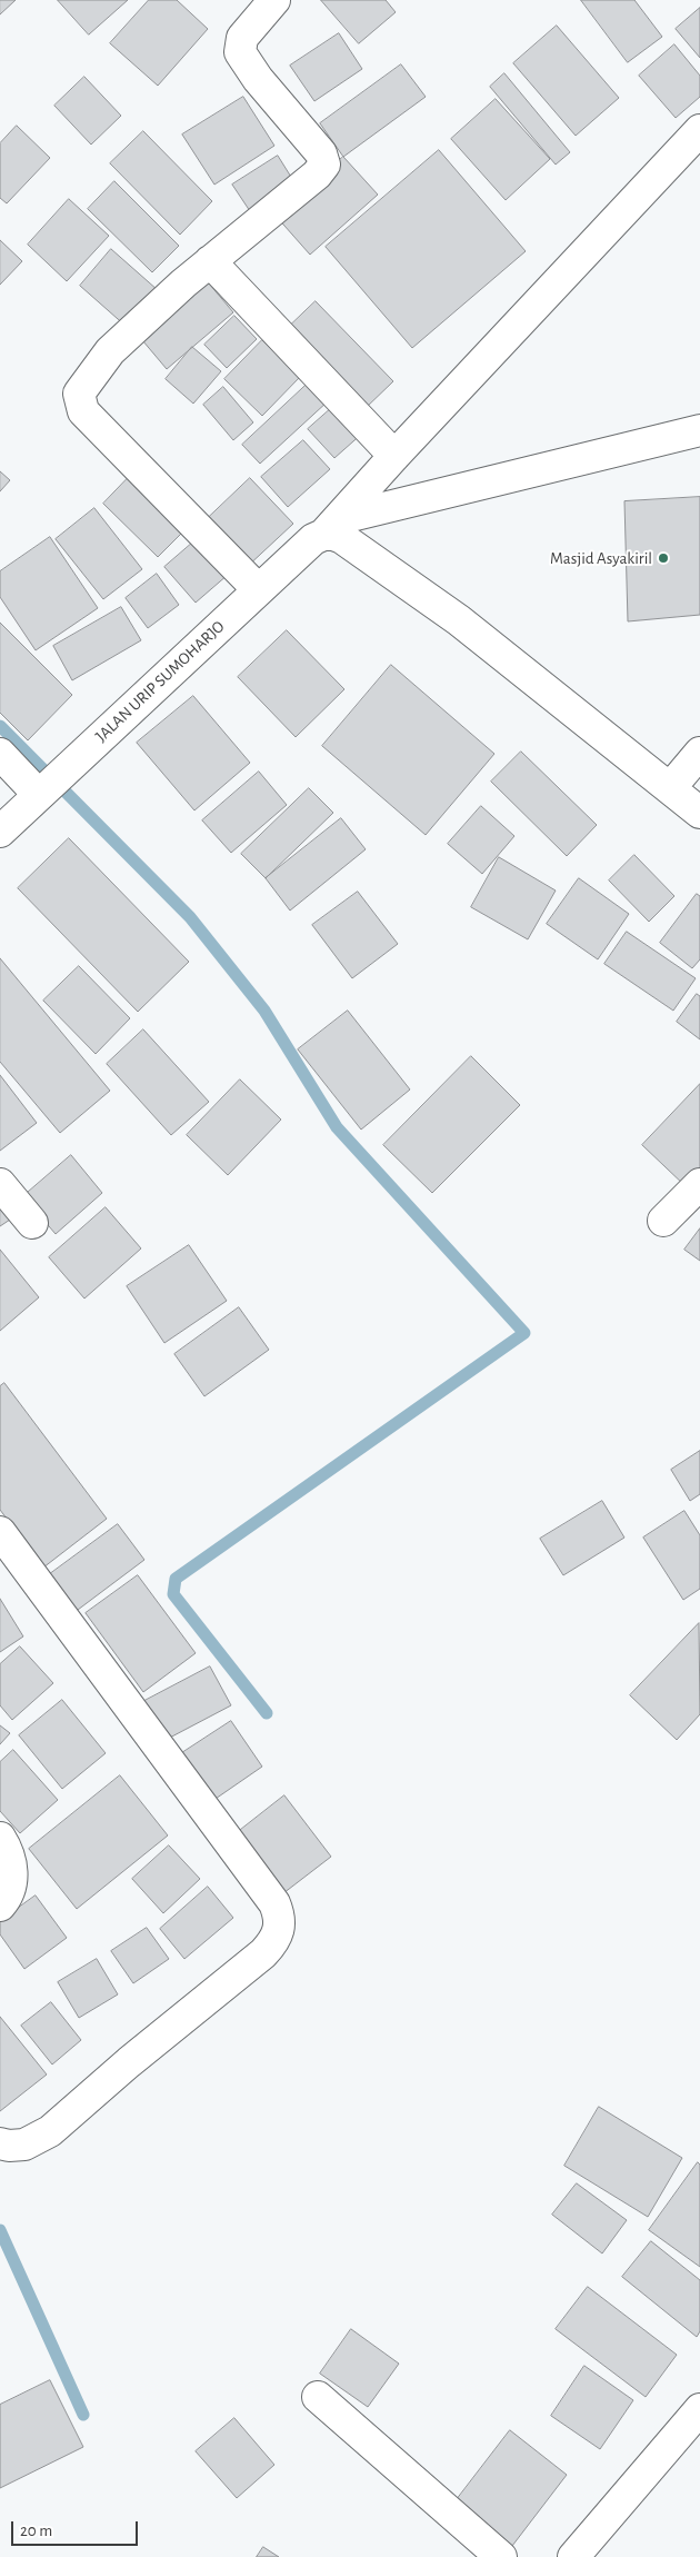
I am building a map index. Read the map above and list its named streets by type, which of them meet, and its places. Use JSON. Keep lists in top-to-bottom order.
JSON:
{
  "streets": {
    "street": ["JALAN URIP SUMOHARJO"]
  },
  "places": ["Masjid Asyakiril"],
  "scale_bar": "20 m"
}
